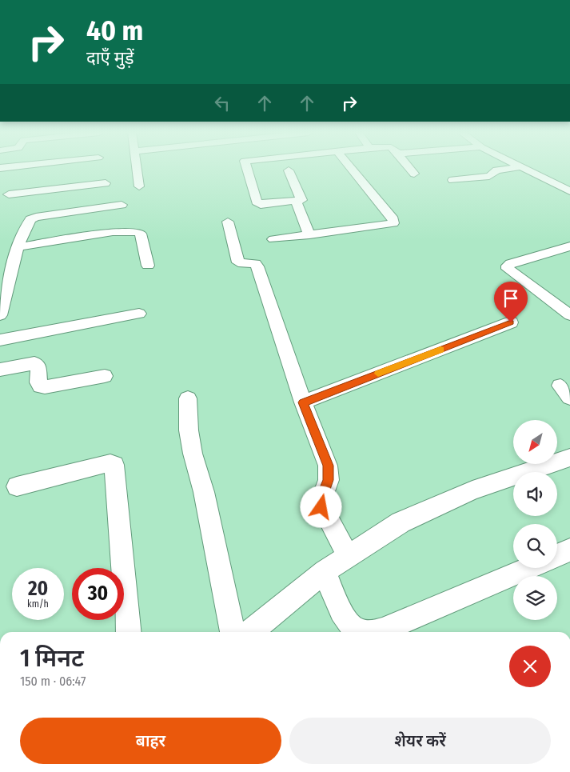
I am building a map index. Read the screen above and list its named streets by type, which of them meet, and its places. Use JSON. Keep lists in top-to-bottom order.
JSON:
{
  "north": "bottom left",
  "page": {
    "turn": ["40 m", "दाएँ मुड़ें"],
    "speed": "20 km/h",
    "limit": "30",
    "heading": ["1 मिनट", "150 m · 06:47"],
    "buttons": ["बाहर", "शेयर करें"]
  }
}
